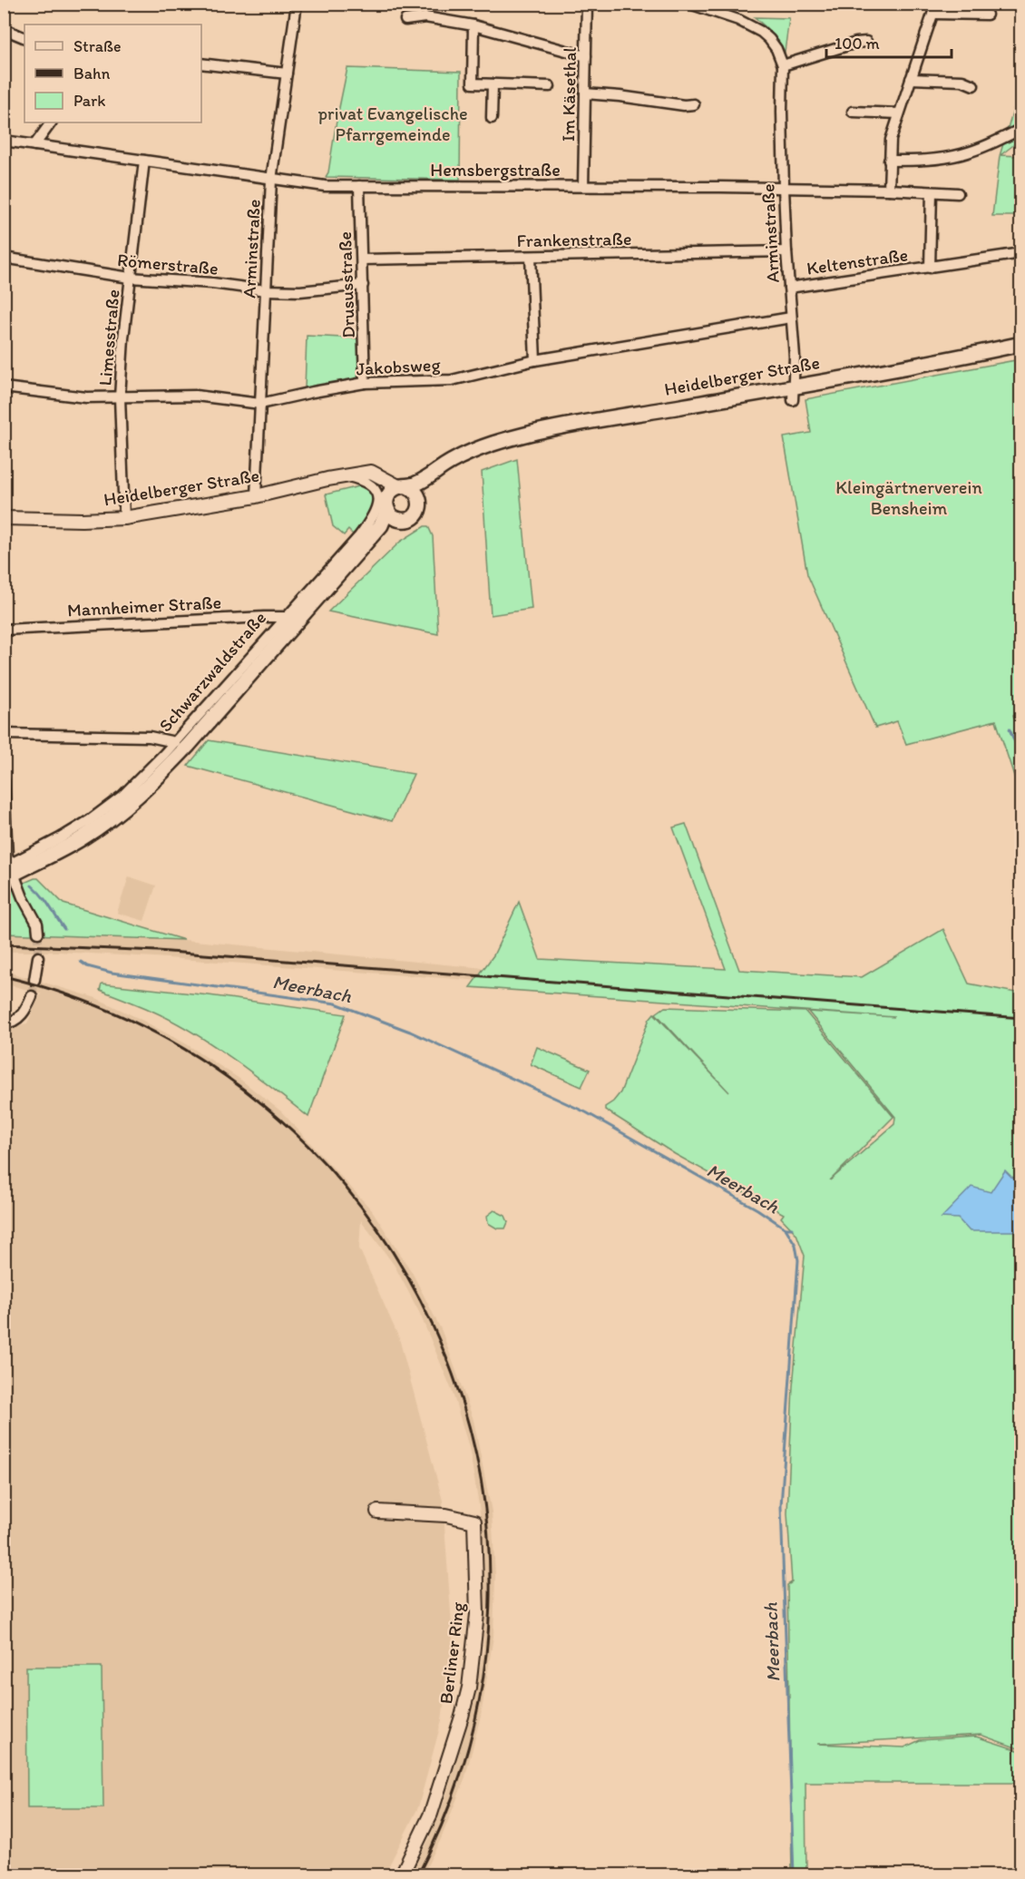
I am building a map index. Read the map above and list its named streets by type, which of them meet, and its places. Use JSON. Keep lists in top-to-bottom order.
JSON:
{
  "streets": {
    "main road": ["Heidelberger Straße", "Schwarzwaldstraße"],
    "street": [
      "Im Käsethal",
      "Hemsbergstraße",
      "Arminstraße",
      "Frankenstraße",
      "Keltenstraße",
      "Römerstraße",
      "Drususstraße",
      "Limesstraße",
      "Jakobsweg",
      "Mannheimer Straße",
      "Berliner Ring"
    ]
  },
  "crossings": [
    ["Im Käsethal", "Hemsbergstraße"],
    ["Hemsbergstraße", "Arminstraße"],
    ["Hemsbergstraße", "Keltenstraße"],
    ["Hemsbergstraße", "Drususstraße"],
    ["Hemsbergstraße", "Limesstraße"],
    ["Arminstraße", "Frankenstraße"],
    ["Arminstraße", "Keltenstraße"],
    ["Arminstraße", "Römerstraße"],
    ["Arminstraße", "Jakobsweg"],
    ["Arminstraße", "Heidelberger Straße"],
    ["Frankenstraße", "Drususstraße"],
    ["Römerstraße", "Drususstraße"],
    ["Römerstraße", "Limesstraße"],
    ["Drususstraße", "Jakobsweg"],
    ["Limesstraße", "Jakobsweg"],
    ["Limesstraße", "Heidelberger Straße"],
    ["Heidelberger Straße", "Schwarzwaldstraße"],
    ["Mannheimer Straße", "Schwarzwaldstraße"]
  ],
  "water": ["Meerbach"],
  "parks": ["privat Evangelische Pfarrgemeinde", "Kleingärtnerverein Bensheim"],
  "legend": ["Straße", "Bahn", "Park"],
  "scale_bar": "100 m"
}
